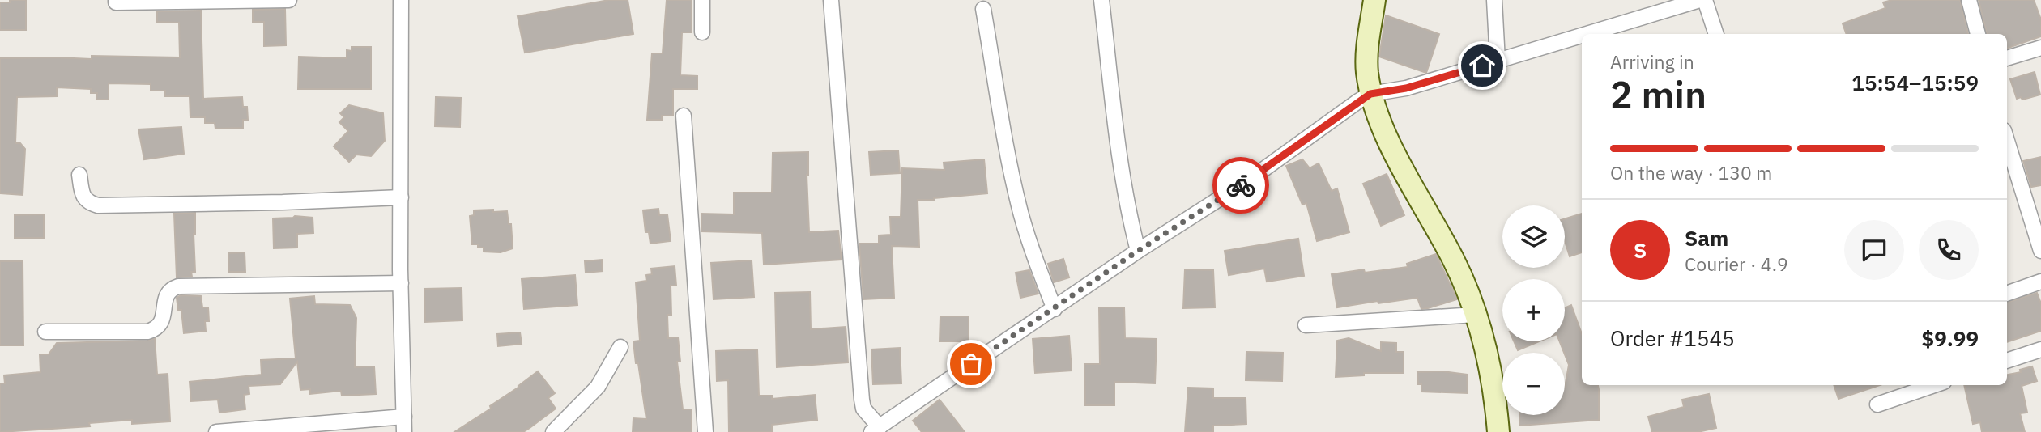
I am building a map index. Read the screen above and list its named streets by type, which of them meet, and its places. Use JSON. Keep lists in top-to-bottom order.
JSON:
{
  "page": {
    "heading": ["2 min", "Arriving in", "15:54–15:59"],
    "panel": [
      "Sam",
      "Courier · 4.9",
      "Order #1545",
      "$9.99"
    ],
    "bar": "On the way · 130 m",
    "map_buttons": ["+", "−"],
    "round": "S"
  }
}
